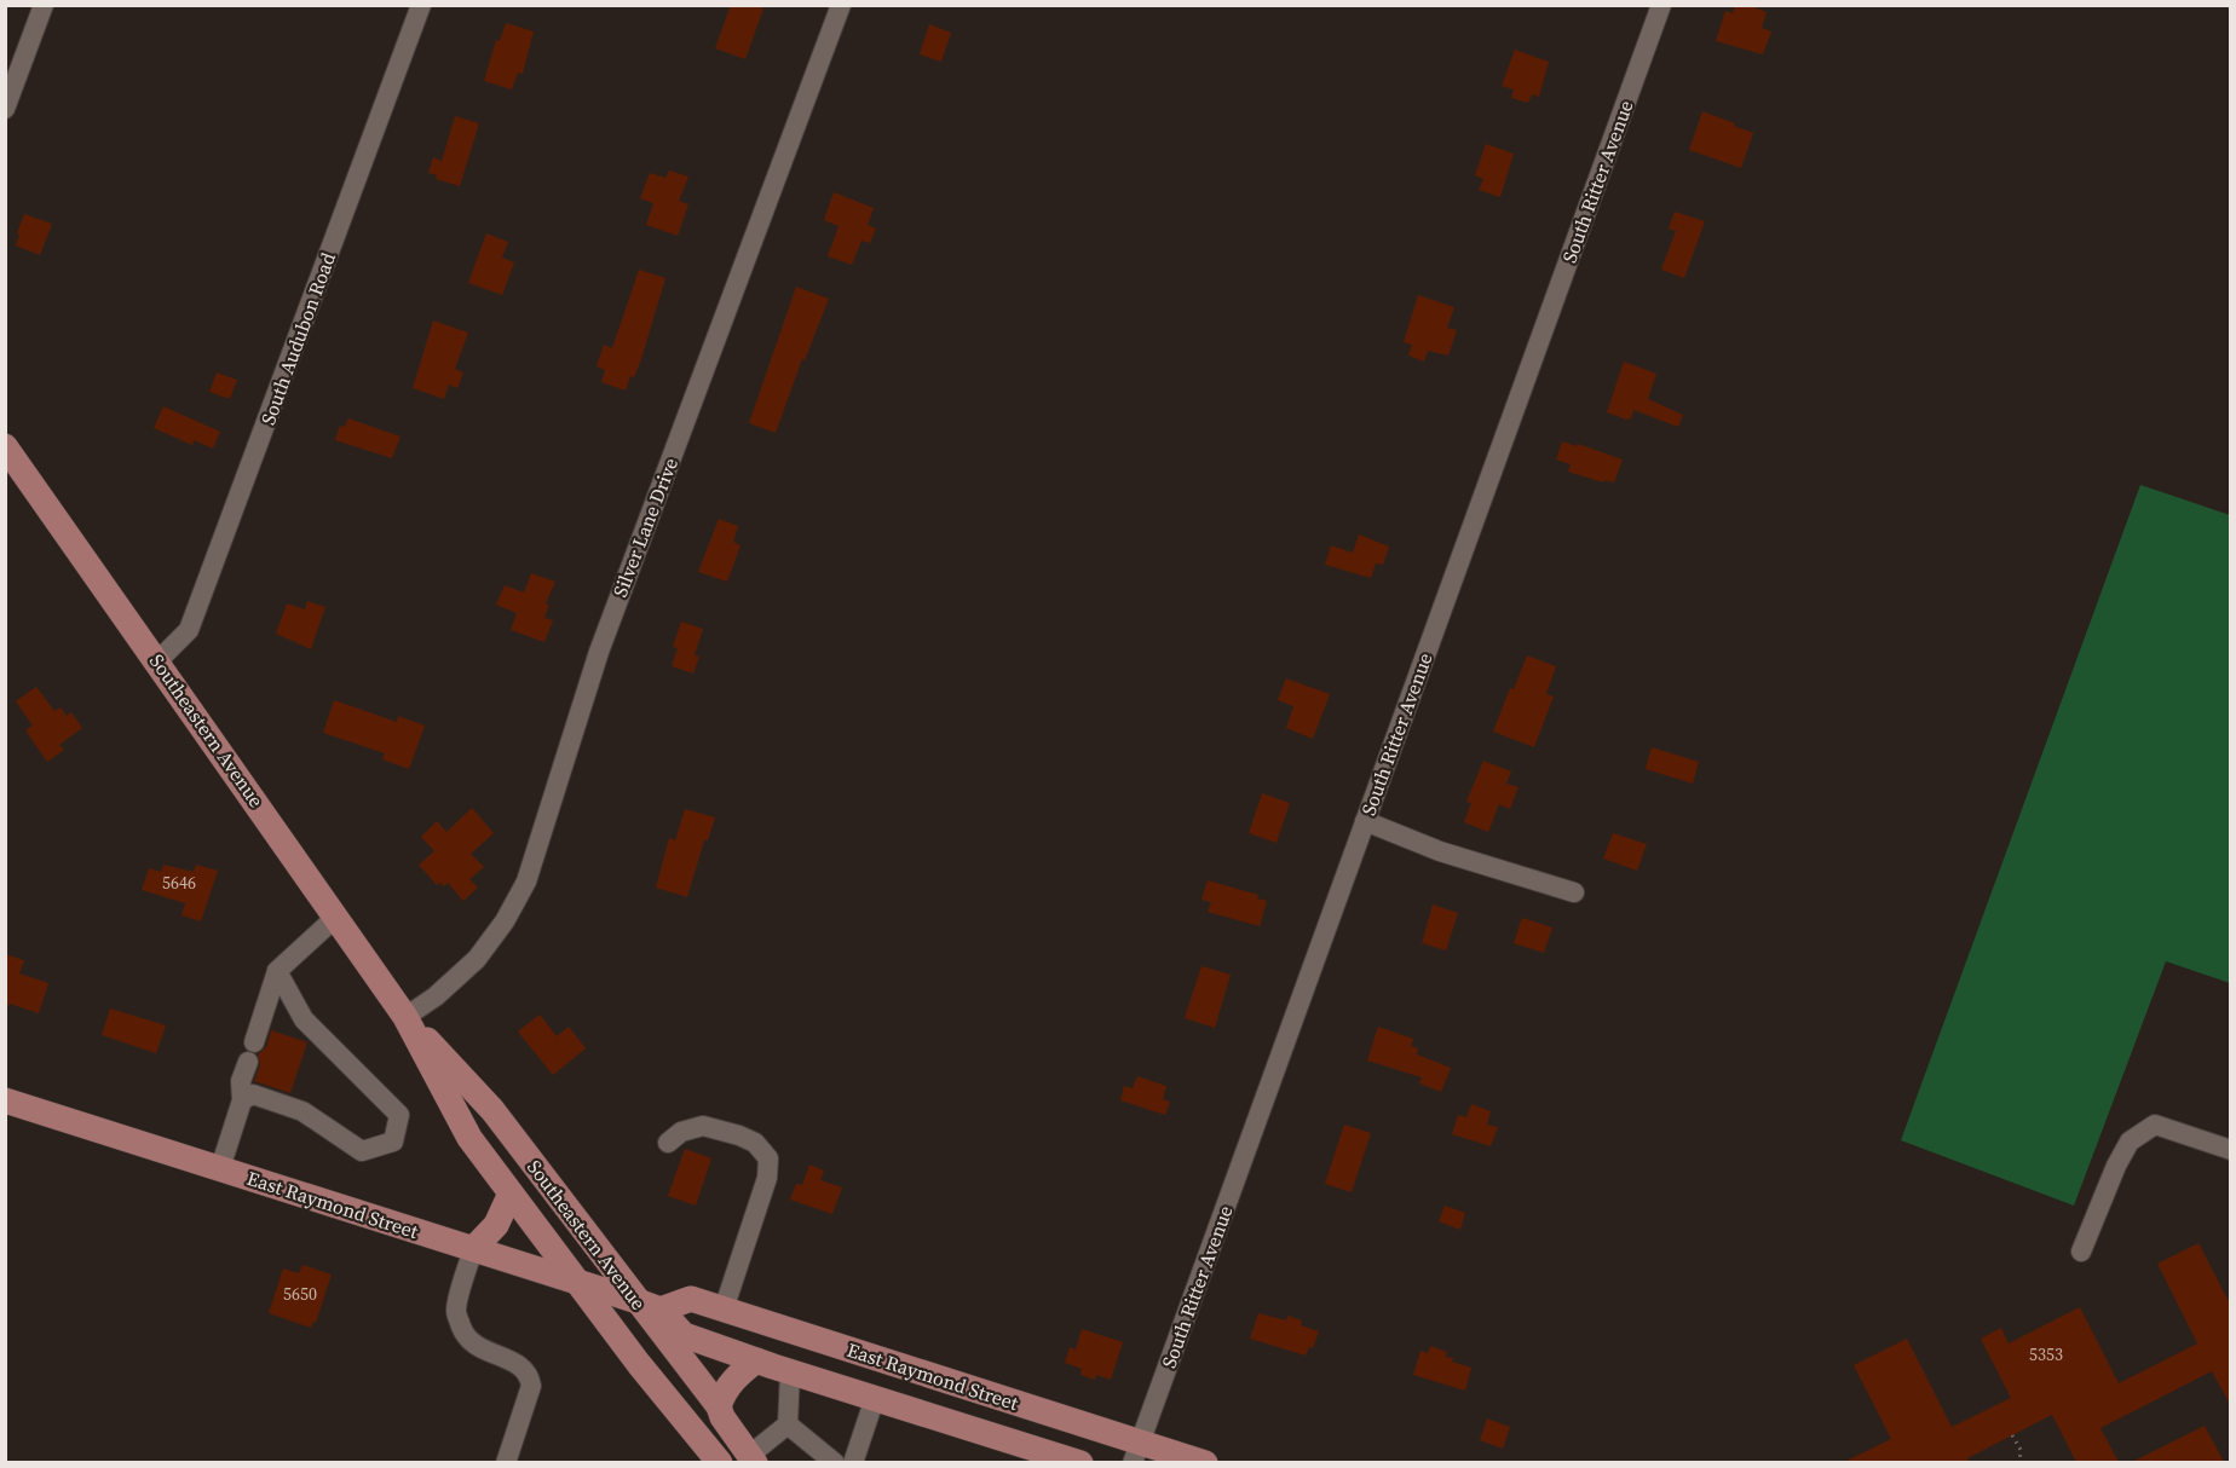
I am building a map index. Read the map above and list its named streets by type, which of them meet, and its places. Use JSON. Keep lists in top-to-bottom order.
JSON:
{
  "streets": {
    "main road": ["Southeastern Avenue", "East Raymond Street"],
    "street": ["South Ritter Avenue", "South Audubon Road", "Silver Lane Drive"]
  },
  "crossings": [
    ["South Ritter Avenue", "East Raymond Street"],
    ["South Audubon Road", "Southeastern Avenue"],
    ["Silver Lane Drive", "Southeastern Avenue"],
    ["Southeastern Avenue", "East Raymond Street"]
  ],
  "house_numbers": ["5646", "5650", "5353"]
}
